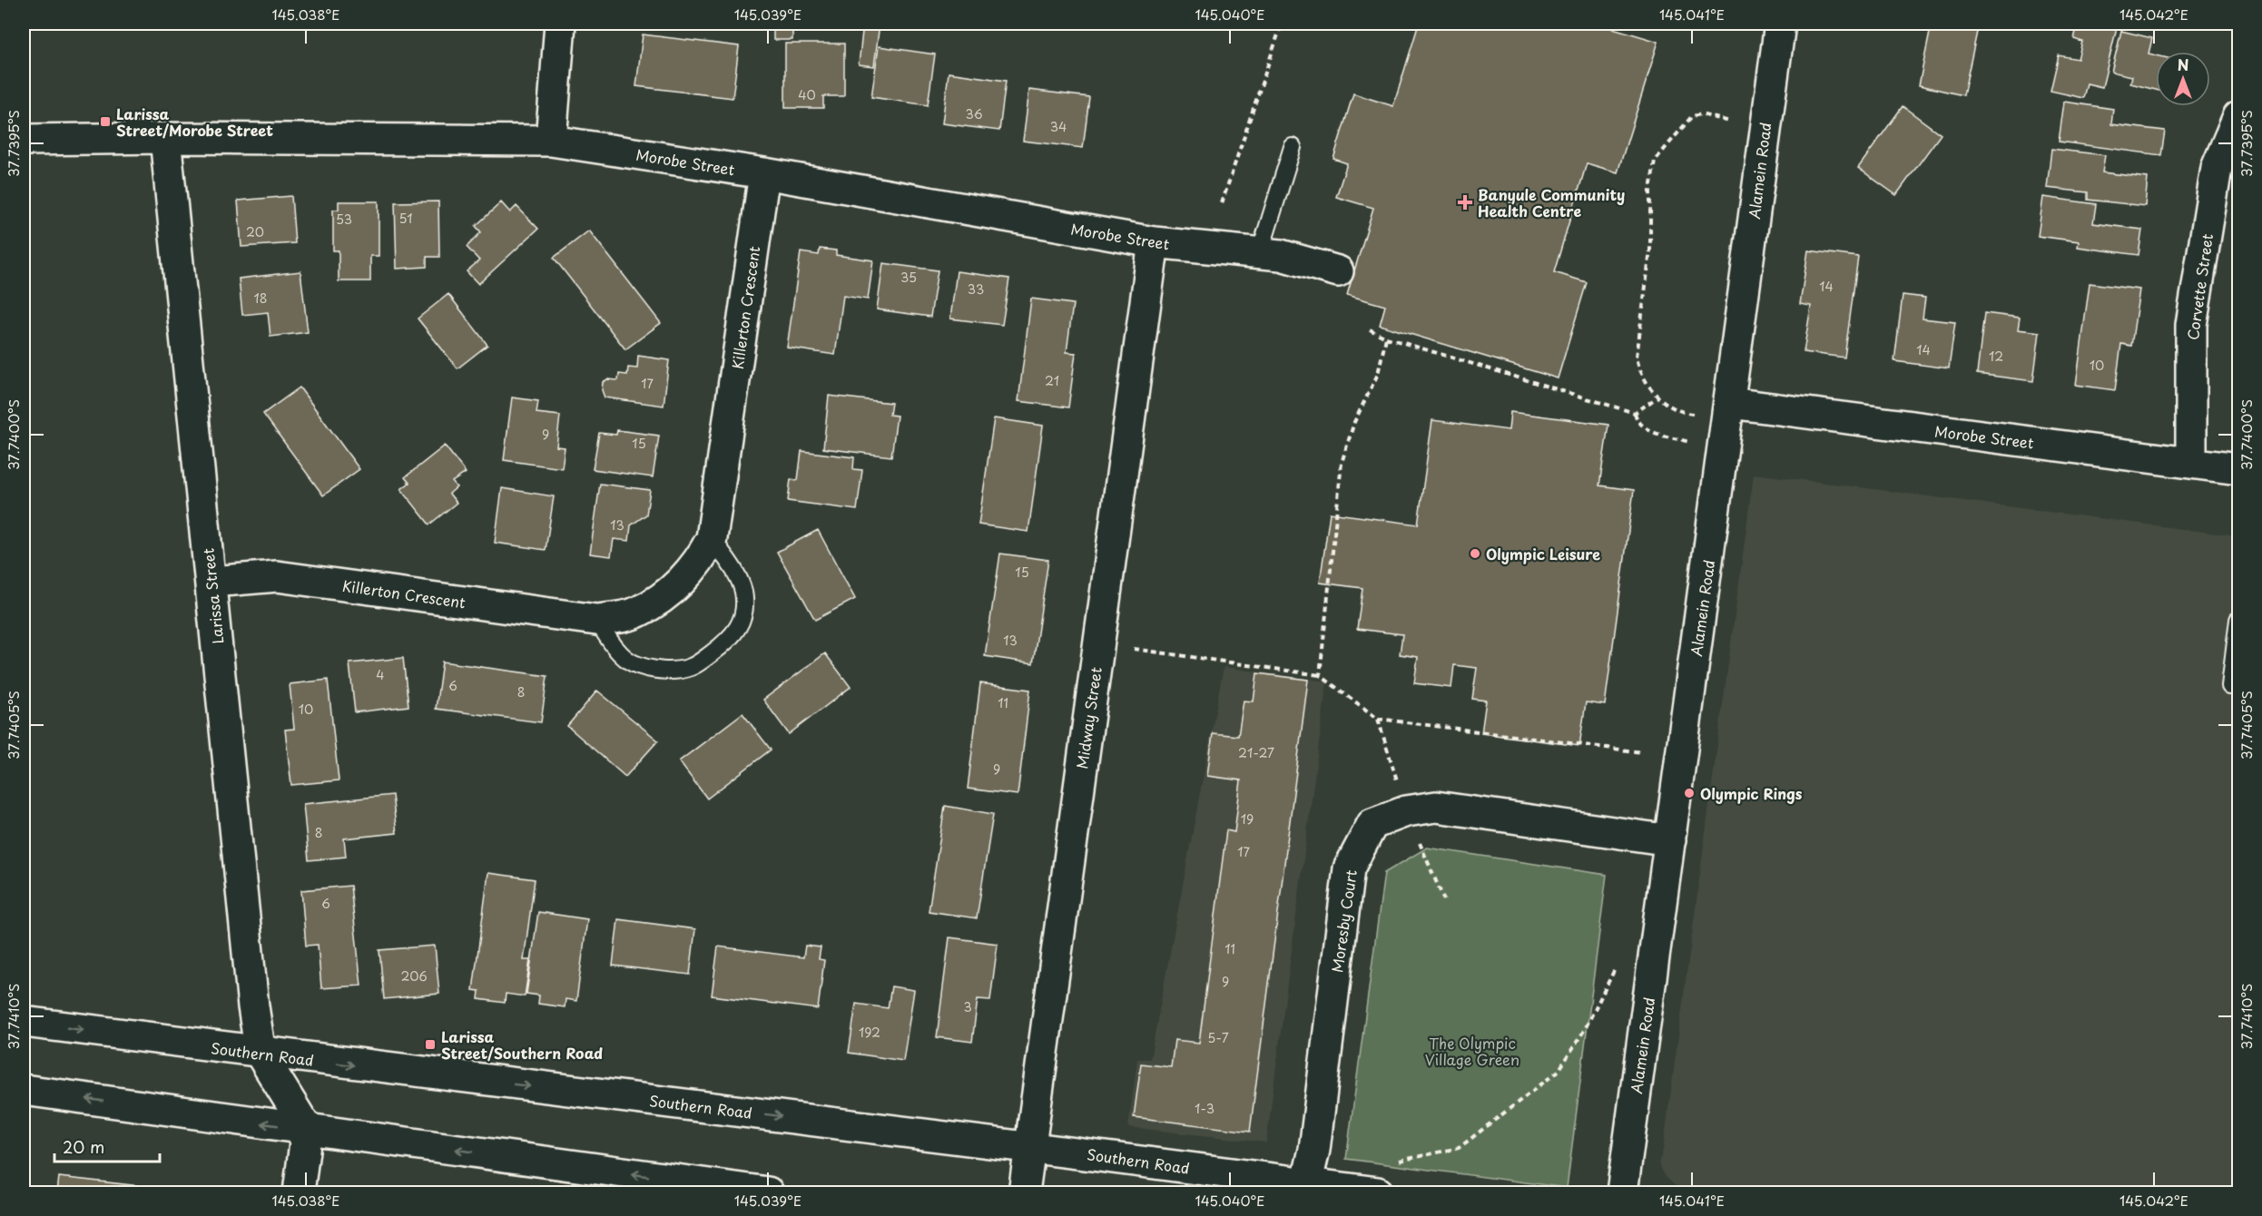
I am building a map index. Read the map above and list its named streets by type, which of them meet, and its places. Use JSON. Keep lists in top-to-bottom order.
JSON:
{
  "streets": {
    "street": [
      "Morobe Street",
      "Alamein Road",
      "Corvette Street",
      "Killerton Crescent",
      "Larissa Street",
      "Midway Street",
      "Moresby Court",
      "Southern Road"
    ]
  },
  "crossings": [
    ["Morobe Street", "Alamein Road"],
    ["Morobe Street", "Corvette Street"],
    ["Morobe Street", "Killerton Crescent"],
    ["Morobe Street", "Larissa Street"],
    ["Morobe Street", "Midway Street"],
    ["Alamein Road", "Moresby Court"],
    ["Killerton Crescent", "Larissa Street"],
    ["Larissa Street", "Southern Road"],
    ["Midway Street", "Southern Road"],
    ["Moresby Court", "Southern Road"]
  ],
  "parks": ["The Olympic Village Green"],
  "places": {
    "transit": ["Larissa Street/Morobe Street", "Larissa Street/Southern Road"],
    "health": ["Banyule Community Health Centre"],
    "other": ["Olympic Leisure", "Olympic Rings"]
  },
  "house_numbers": [
    "40",
    "36",
    "34",
    "51",
    "53",
    "20",
    "35",
    "14",
    "33",
    "18",
    "14",
    "12",
    "10",
    "21",
    "17",
    "9",
    "15",
    "13",
    "15",
    "13",
    "4",
    "6",
    "8",
    "11",
    "10",
    "21-27",
    "9",
    "19",
    "8",
    "17",
    "6",
    "11",
    "206",
    "9",
    "3",
    "192",
    "5-7",
    "1-3"
  ],
  "scale_bar": "20 m",
  "north": "top",
  "coordinates": [
    "145.038°E",
    "145.039°E",
    "145.040°E",
    "145.041°E",
    "145.042°E",
    "37.7395°S",
    "37.7400°S",
    "37.7405°S",
    "37.7410°S"
  ]
}
